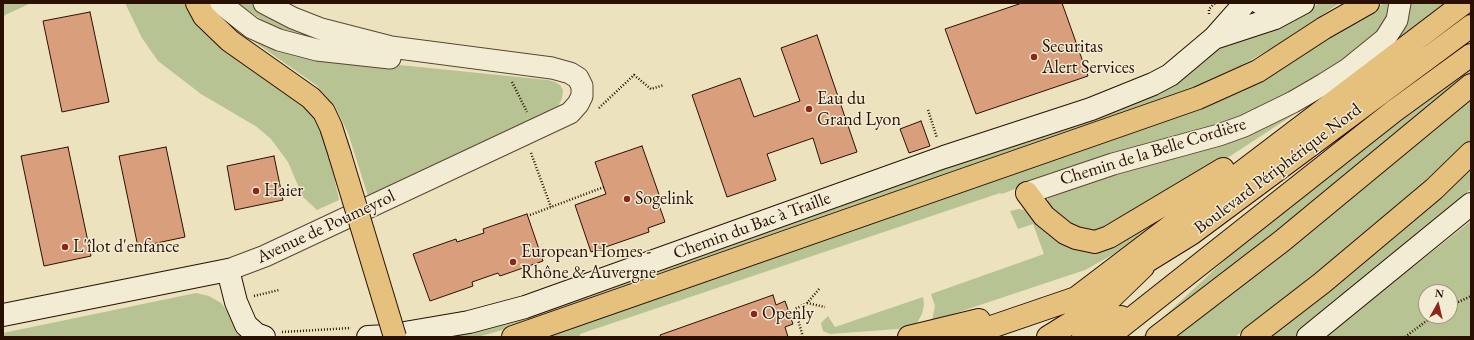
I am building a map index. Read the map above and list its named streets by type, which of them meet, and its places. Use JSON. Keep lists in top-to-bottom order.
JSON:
{
  "streets": {
    "highway": ["Boulevard Périphérique Nord"],
    "main road": ["Chemin du Bac à Traille", "Avenue de Poumeyrol"],
    "street": ["Chemin de la Belle Cordière"]
  },
  "places": [
    "Securitas Alert Services",
    "Eau du Grand Lyon",
    "Haier",
    "Sogelink",
    "L'îlot d'enfance",
    "European Homes - Rhône & Auvergne",
    "Openly"
  ],
  "north": "top"
}
